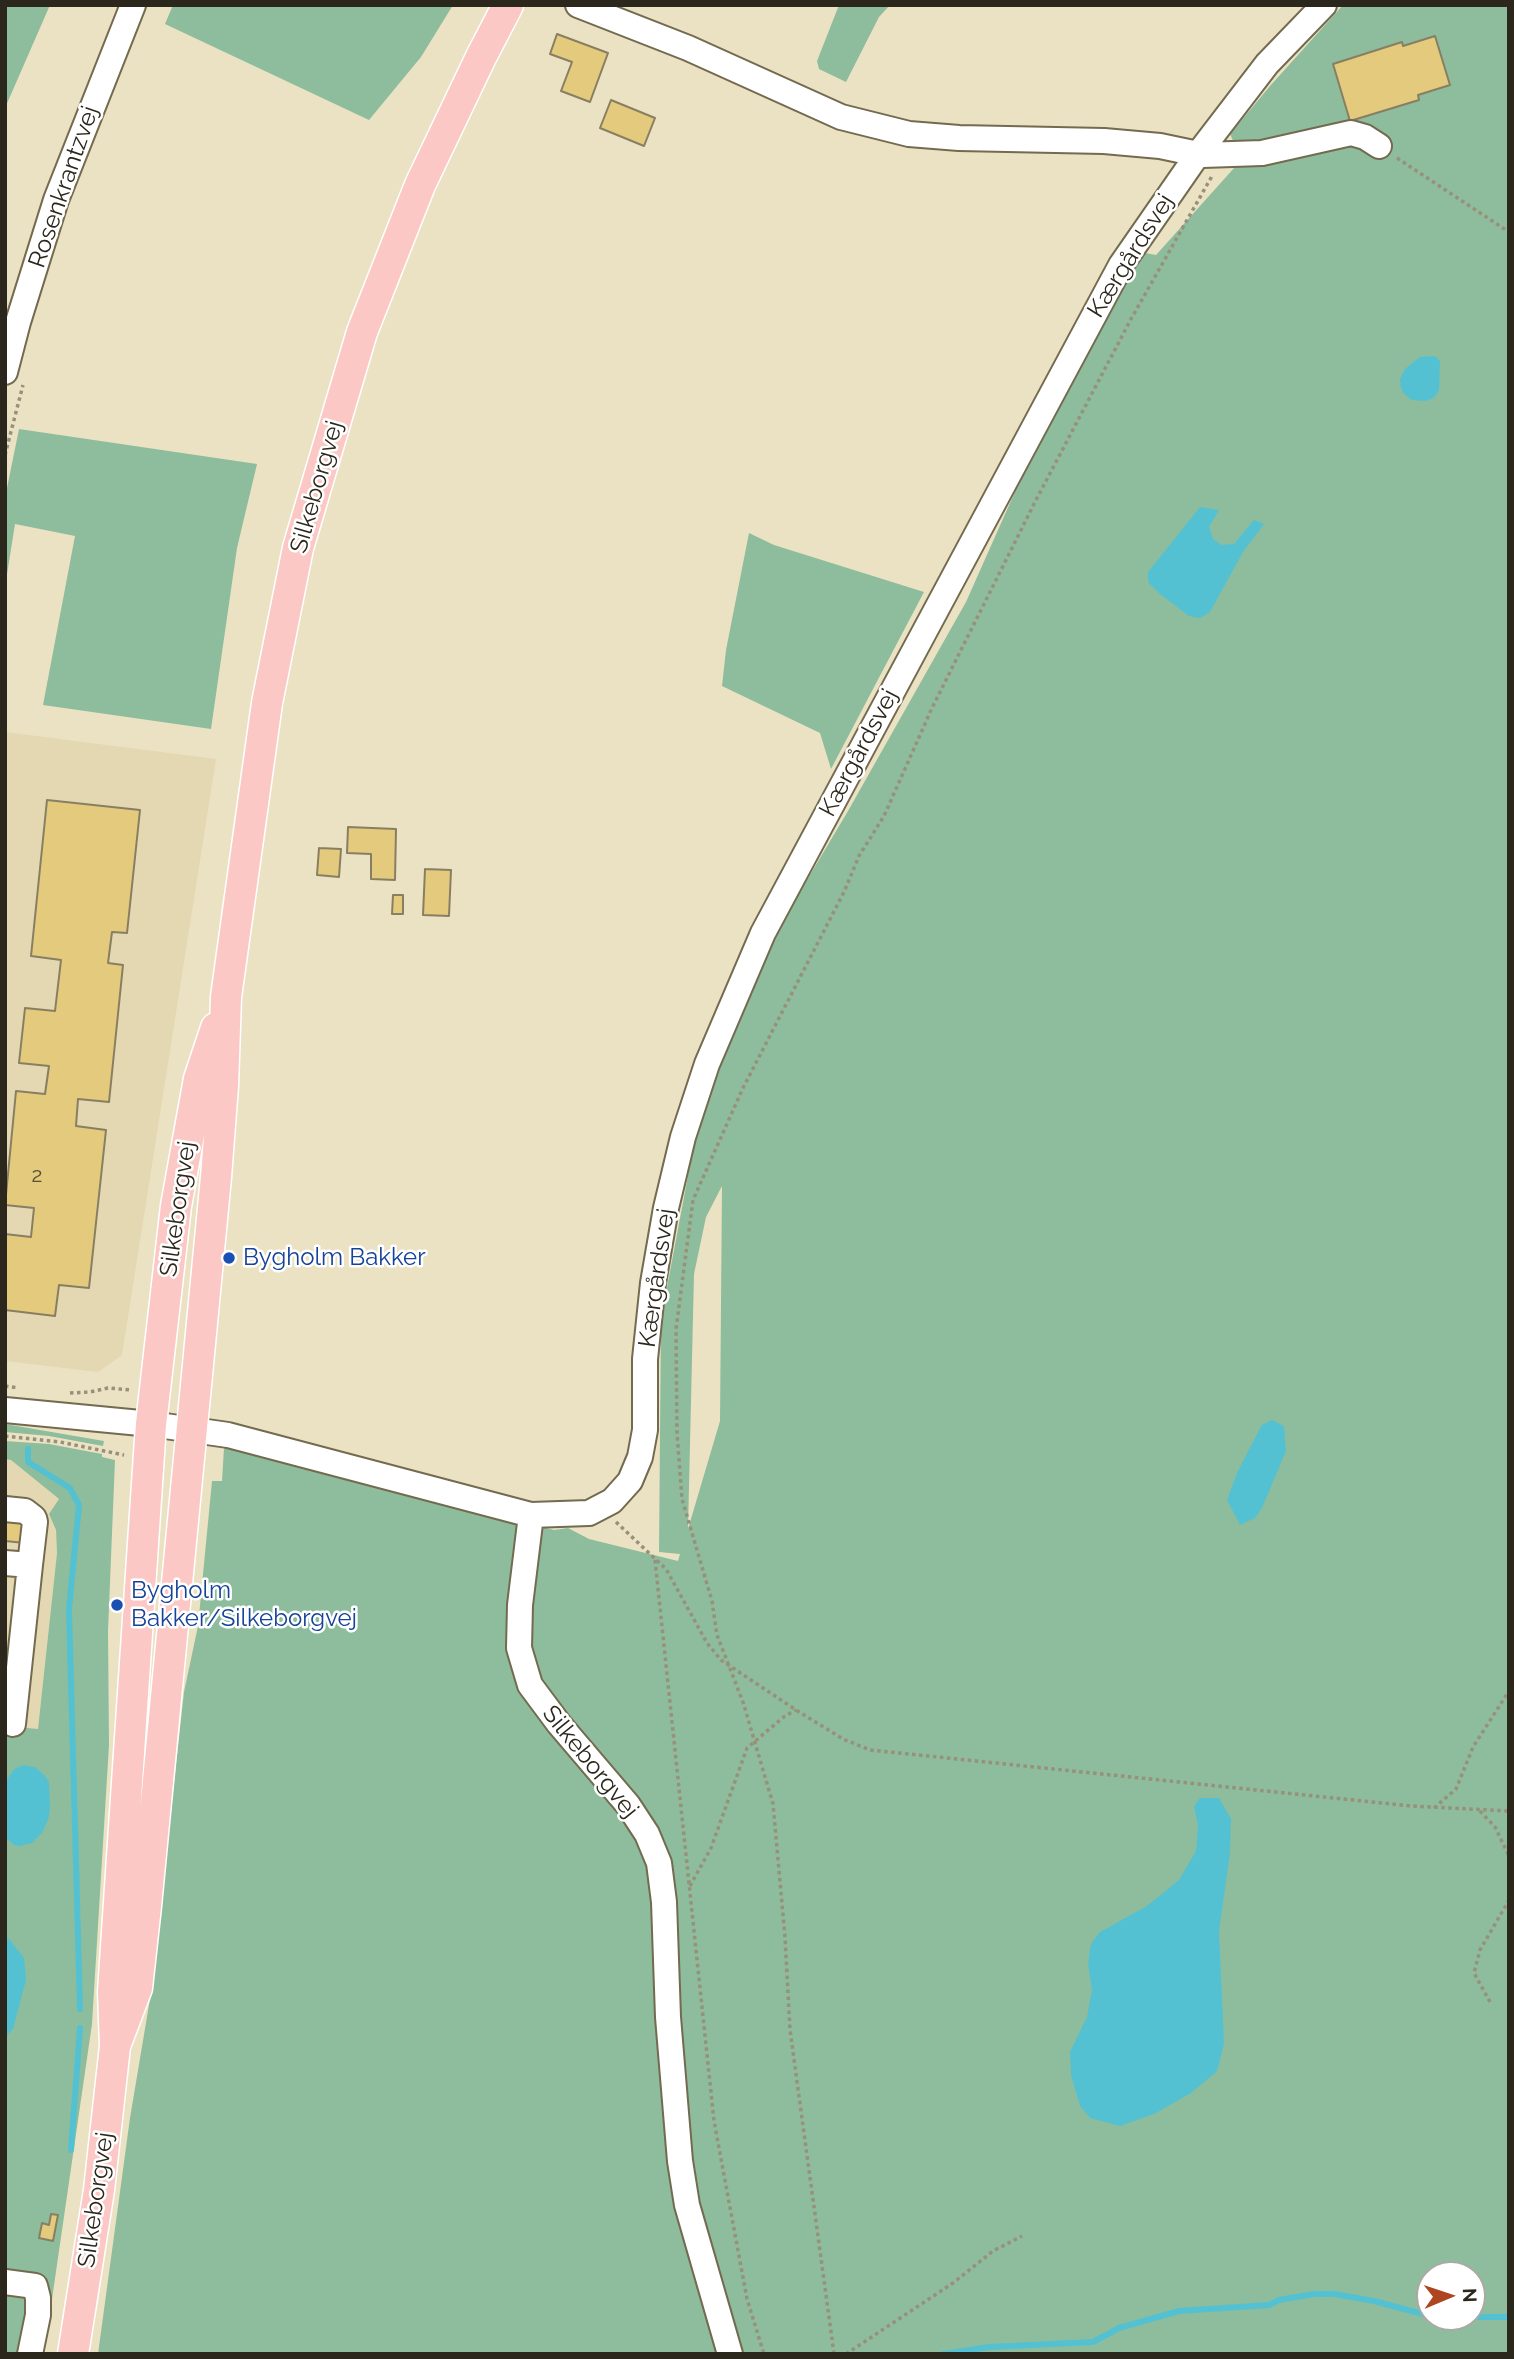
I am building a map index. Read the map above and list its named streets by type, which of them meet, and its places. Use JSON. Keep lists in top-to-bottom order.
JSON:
{
  "streets": {
    "main road": ["Silkeborgvej"],
    "street": ["Rosenkrantzvej", "Kærgårdsvej"]
  },
  "places": ["Bygholm Bakker", "Bygholm Bakker/Silkeborgvej"],
  "house_numbers": ["2"],
  "north": "right"
}
